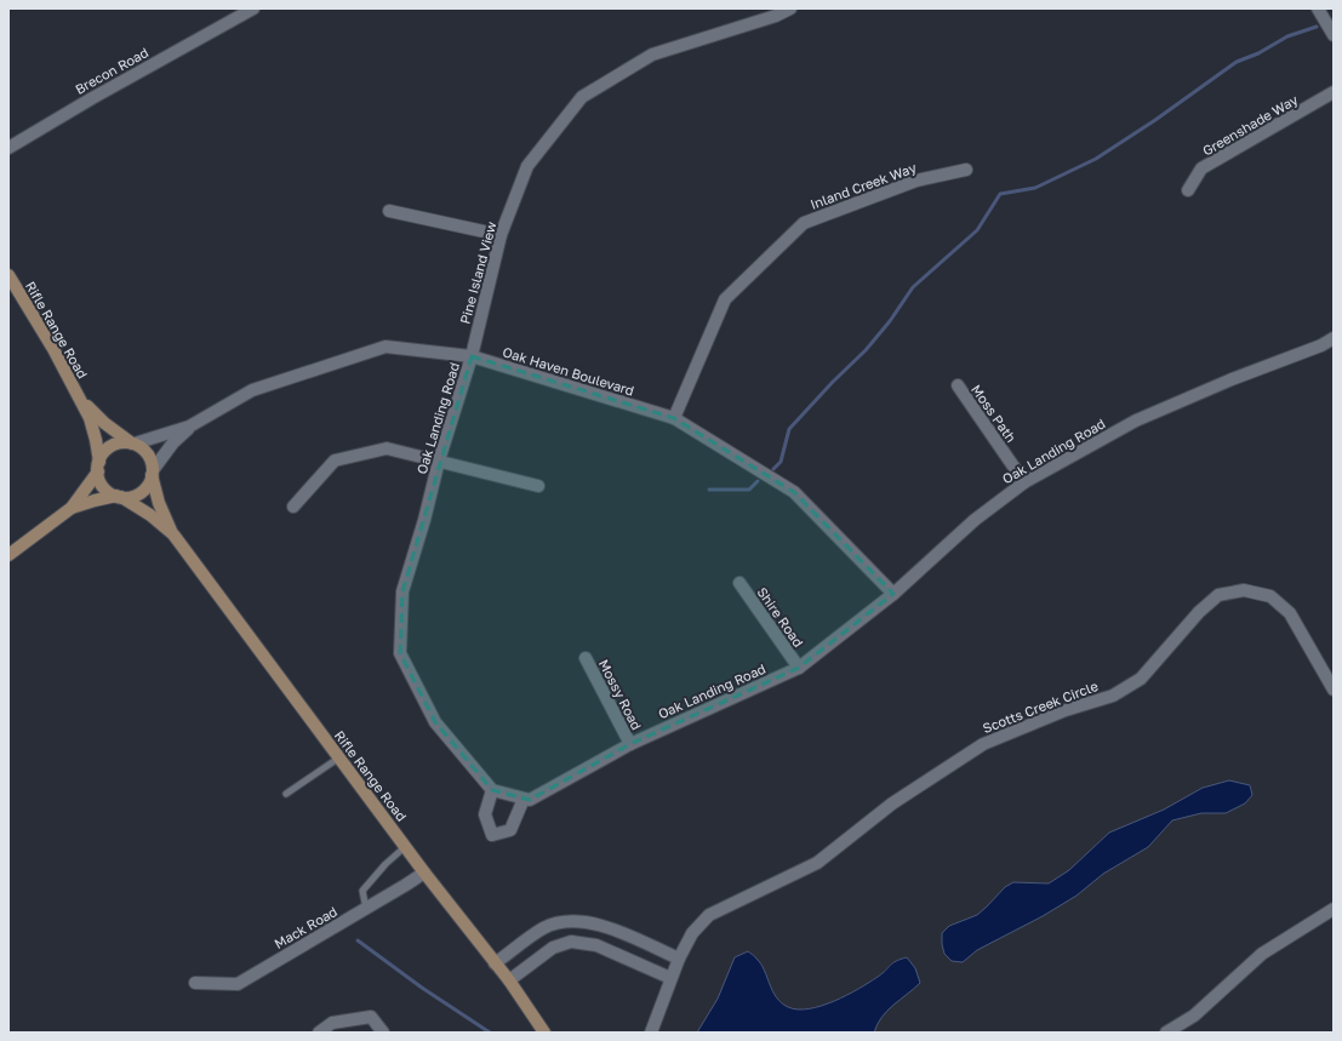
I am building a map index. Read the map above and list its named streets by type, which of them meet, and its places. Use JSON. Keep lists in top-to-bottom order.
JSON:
{
  "streets": {
    "main road": ["Rifle Range Road"],
    "street": [
      "Brecon Road",
      "Greenshade Way",
      "Inland Creek Way",
      "Pine Island View",
      "Oak Haven Boulevard",
      "Moss Path",
      "Oak Landing Road",
      "Shire Road",
      "Mossy Road",
      "Scotts Creek Circle",
      "Mack Road"
    ]
  },
  "crossings": [
    ["Inland Creek Way", "Oak Haven Boulevard"],
    ["Pine Island View", "Oak Haven Boulevard"],
    ["Pine Island View", "Oak Landing Road"],
    ["Rifle Range Road", "Oak Haven Boulevard"],
    ["Rifle Range Road", "Mack Road"],
    ["Oak Haven Boulevard", "Oak Landing Road"],
    ["Moss Path", "Oak Landing Road"],
    ["Oak Landing Road", "Shire Road"],
    ["Oak Landing Road", "Mossy Road"]
  ]
}
